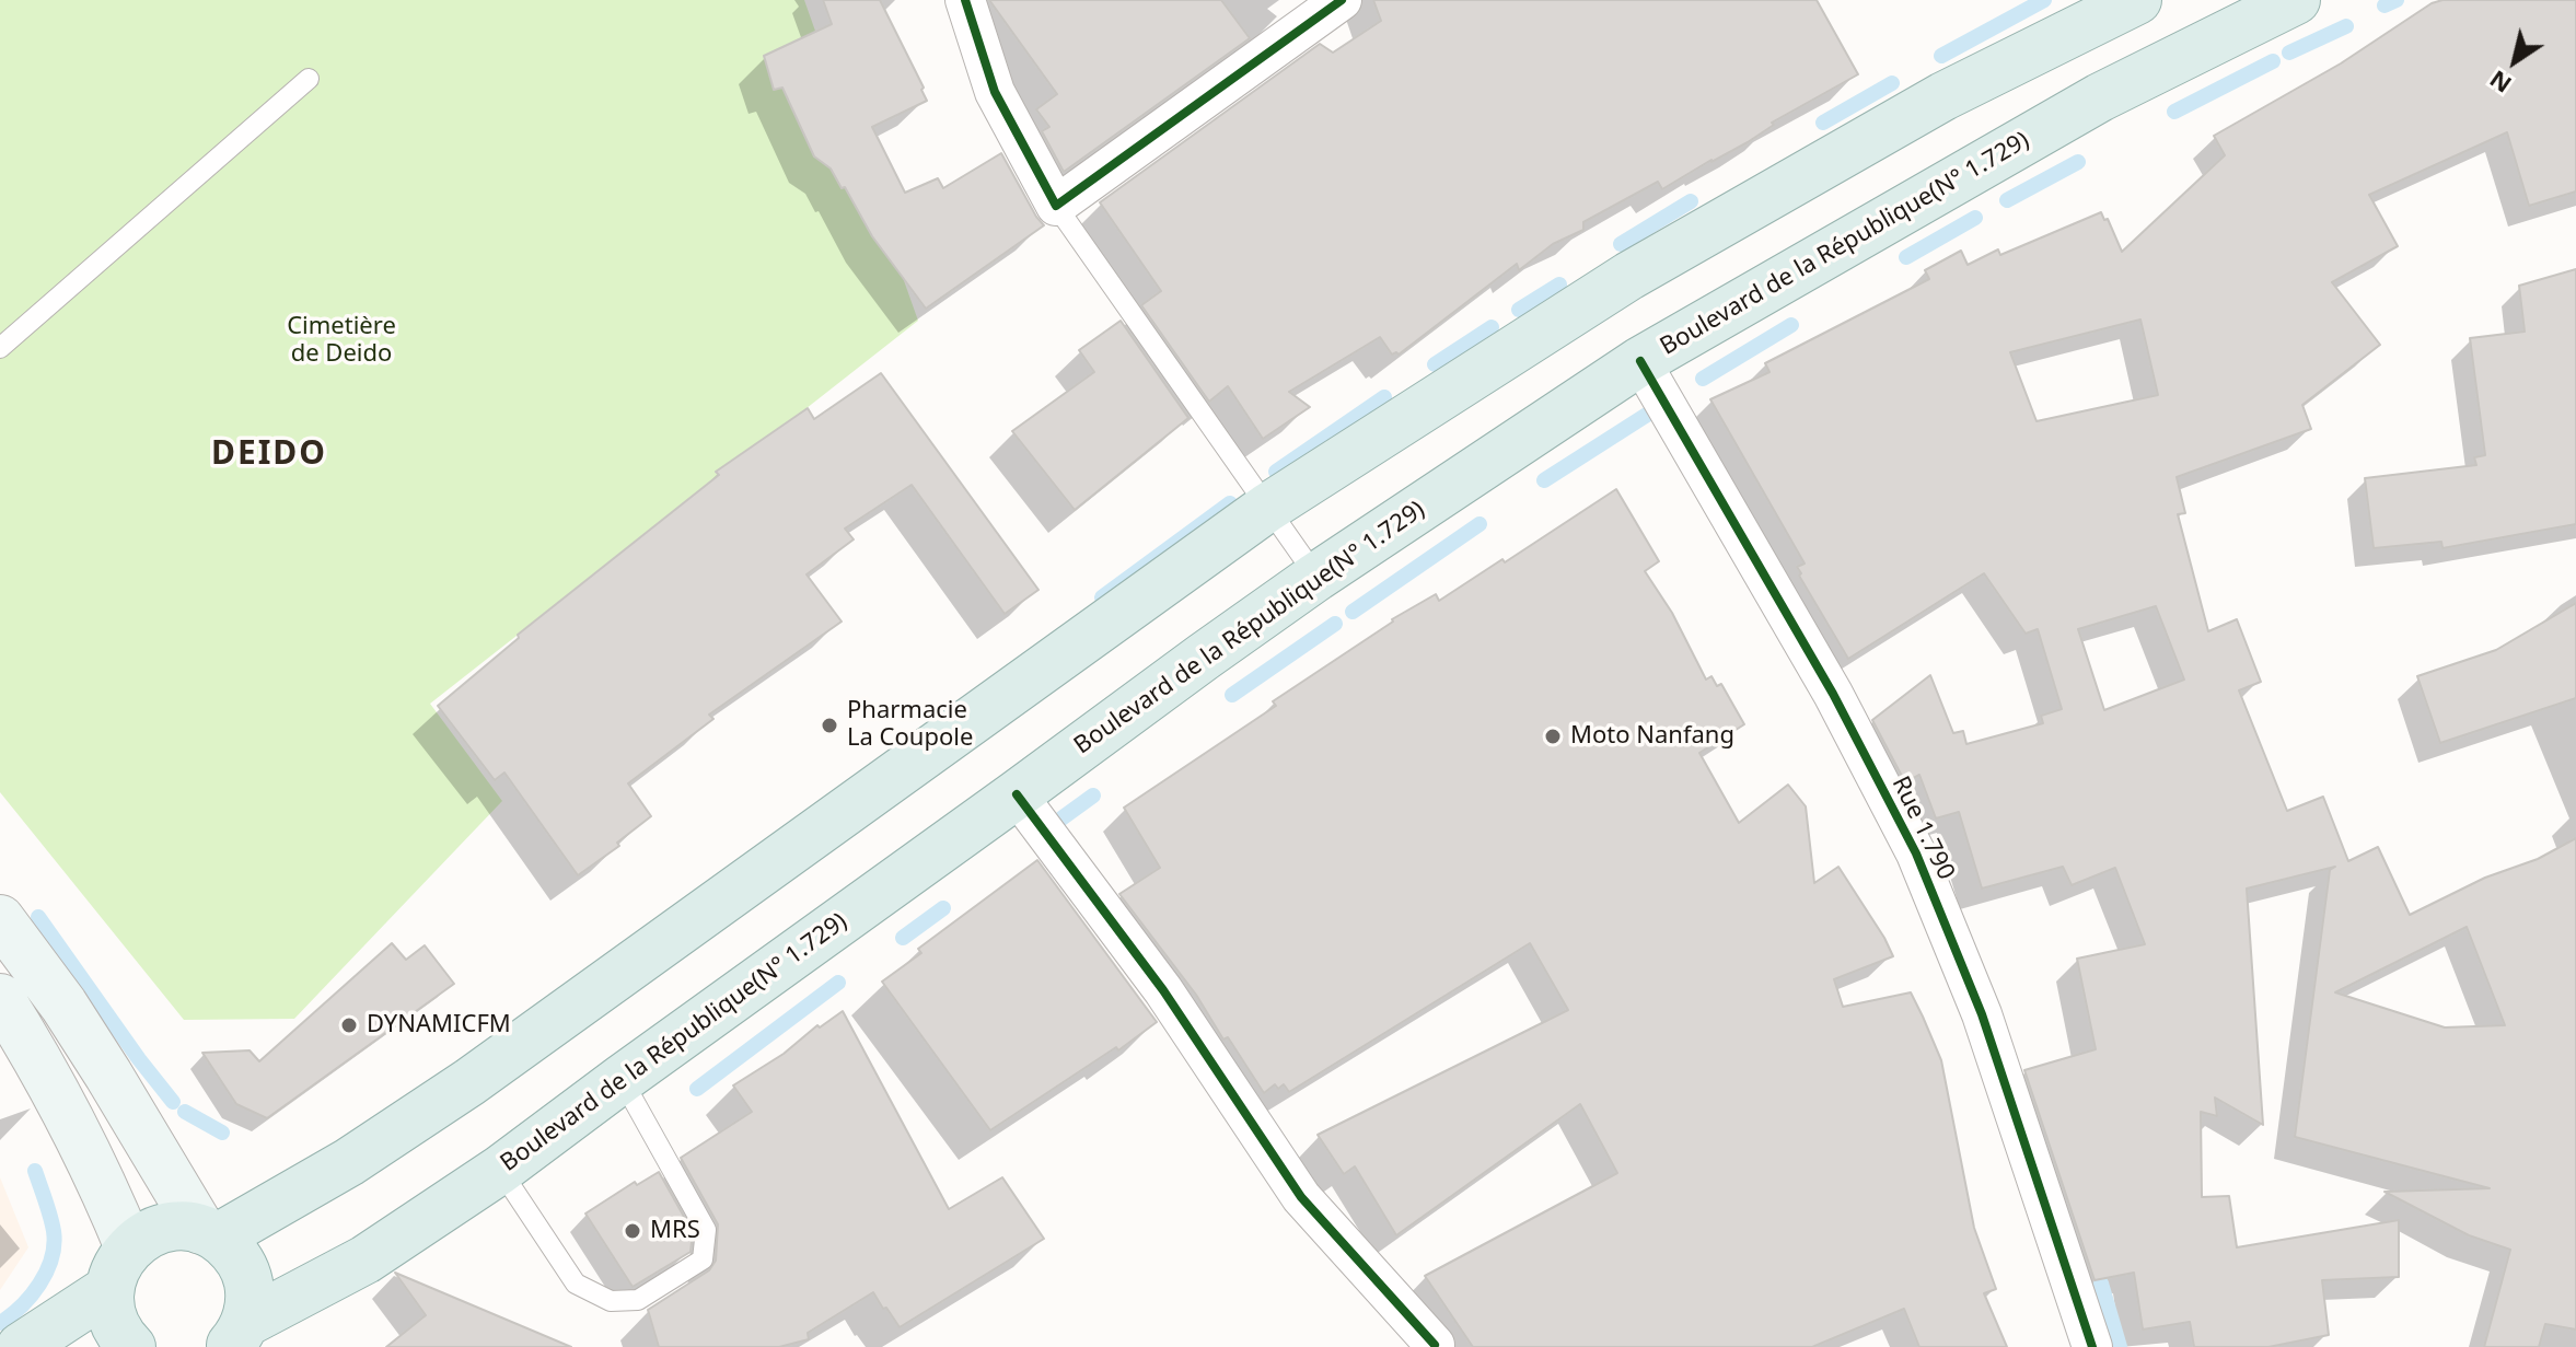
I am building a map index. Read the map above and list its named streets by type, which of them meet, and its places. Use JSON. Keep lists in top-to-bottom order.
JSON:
{
  "streets": {
    "main road": ["Boulevard de la République(N° 1.729)"],
    "street": ["Rue 1.790"]
  },
  "crossings": [
    ["Boulevard de la République(N° 1.729)", "Rue 1.790"]
  ],
  "districts": ["DEIDO"],
  "parks": ["Cimetière de Deido"],
  "places": [
    "Pharmacie La Coupole",
    "Moto Nanfang",
    "DYNAMICFM",
    "MRS"
  ],
  "north": "bottom left"
}
